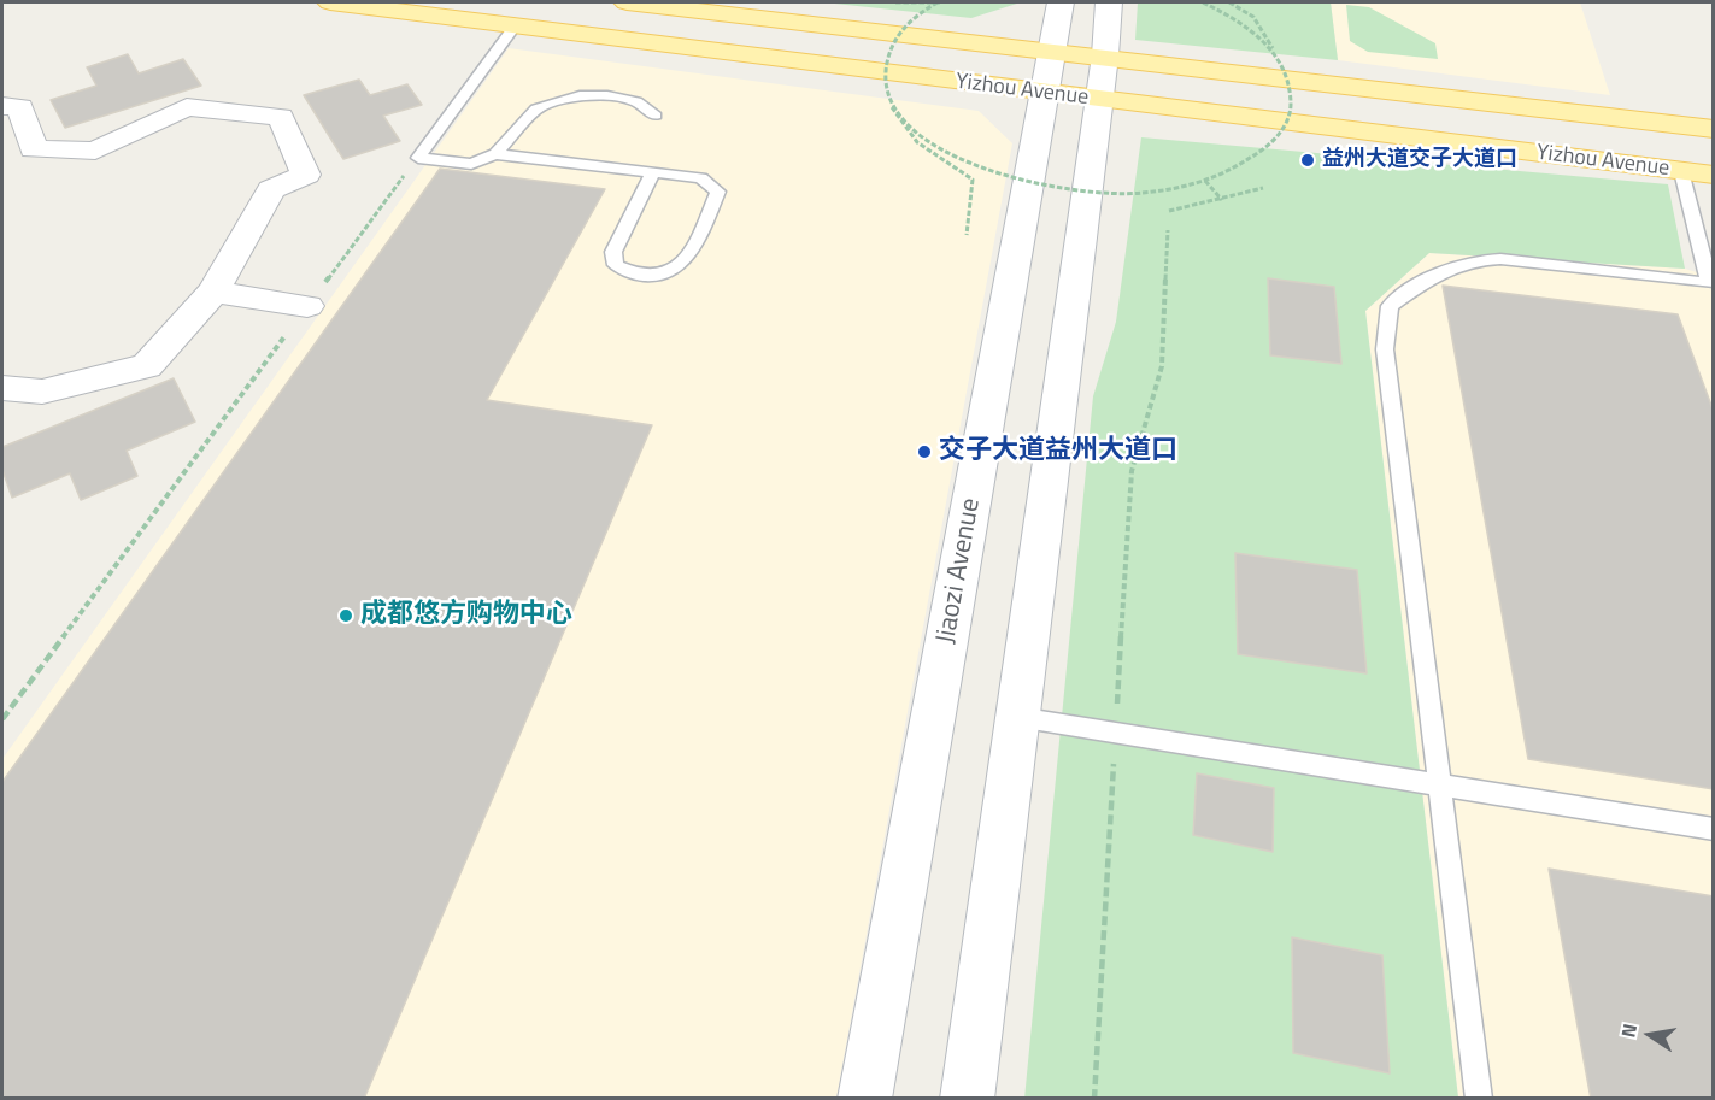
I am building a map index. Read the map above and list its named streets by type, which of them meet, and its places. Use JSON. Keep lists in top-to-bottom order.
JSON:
{
  "streets": {
    "main road": ["Yizhou Avenue", "Jiaozi Avenue"]
  },
  "crossings": [
    ["Yizhou Avenue", "Jiaozi Avenue"]
  ],
  "places": ["益州大道交子大道口", "交子大道益州大道口", "成都悠方购物中心"],
  "north": "left"
}
